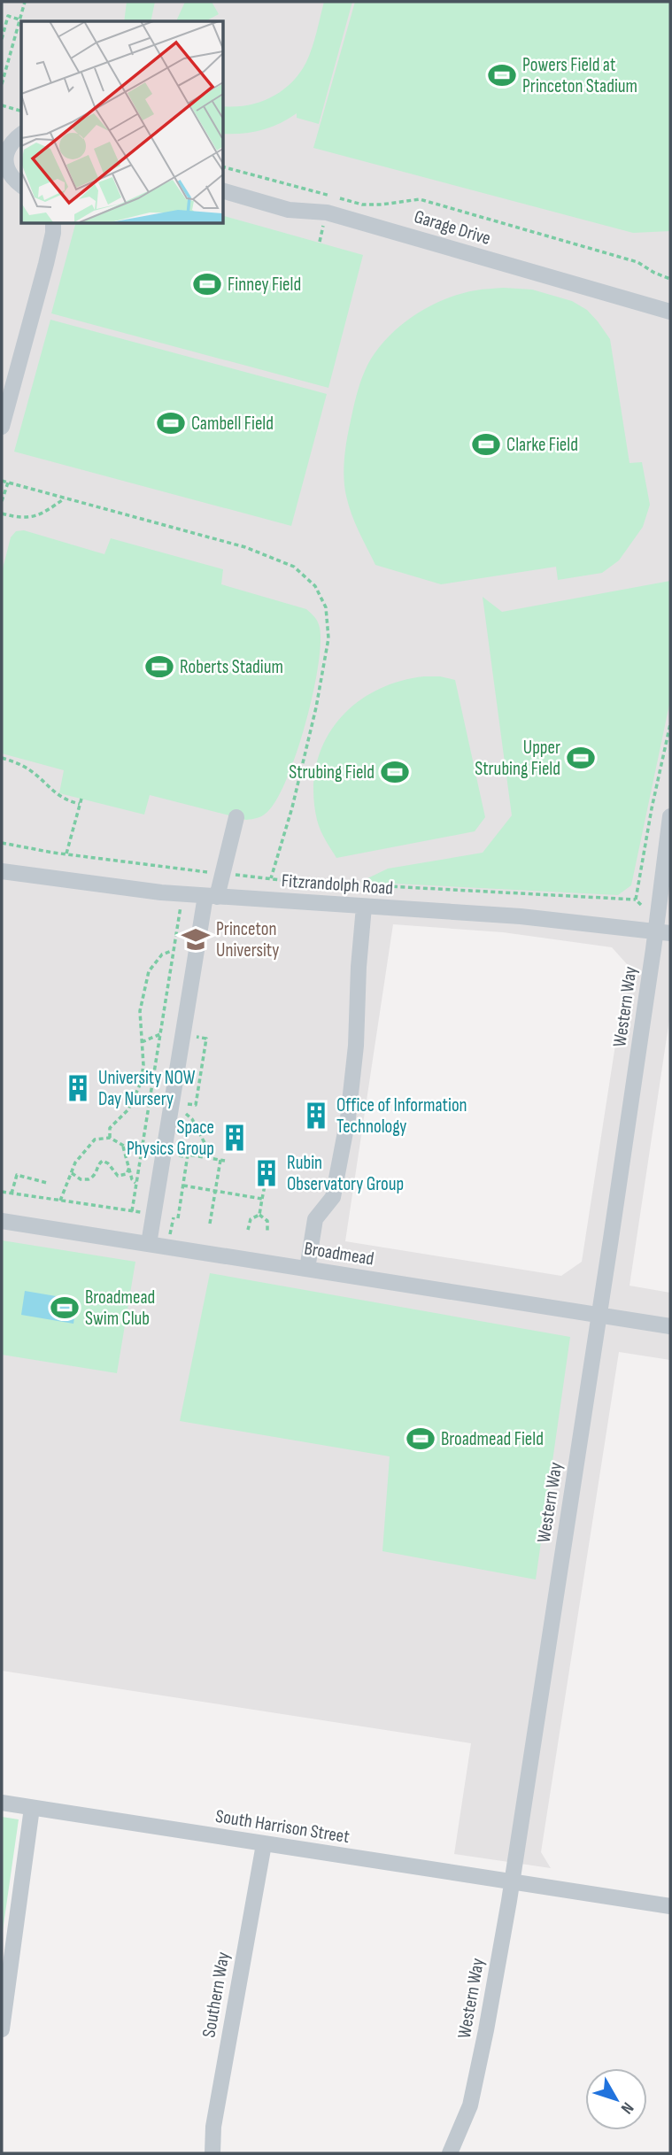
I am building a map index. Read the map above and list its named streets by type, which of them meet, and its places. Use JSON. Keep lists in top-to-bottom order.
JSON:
{
  "streets": {
    "street": [
      "Garage Drive",
      "Fitzrandolph Road",
      "Western Way",
      "Broadmead",
      "South Harrison Street",
      "Southern Way"
    ]
  },
  "crossings": [
    ["Fitzrandolph Road", "Western Way"],
    ["Western Way", "Broadmead"],
    ["Western Way", "South Harrison Street"],
    ["South Harrison Street", "Southern Way"]
  ],
  "places": {
    "sports": [
      "Powers Field at Princeton Stadium",
      "Finney Field",
      "Cambell Field",
      "Clarke Field",
      "Roberts Stadium",
      "Upper Strubing Field",
      "Strubing Field",
      "Broadmead Swim Club",
      "Broadmead Field"
    ],
    "school or university": ["Princeton University"],
    "building": [
      "University NOW Day Nursery",
      "Office of Information Technology",
      "Space Physics Group",
      "Rubin Observatory Group"
    ]
  },
  "north": "bottom right"
}
